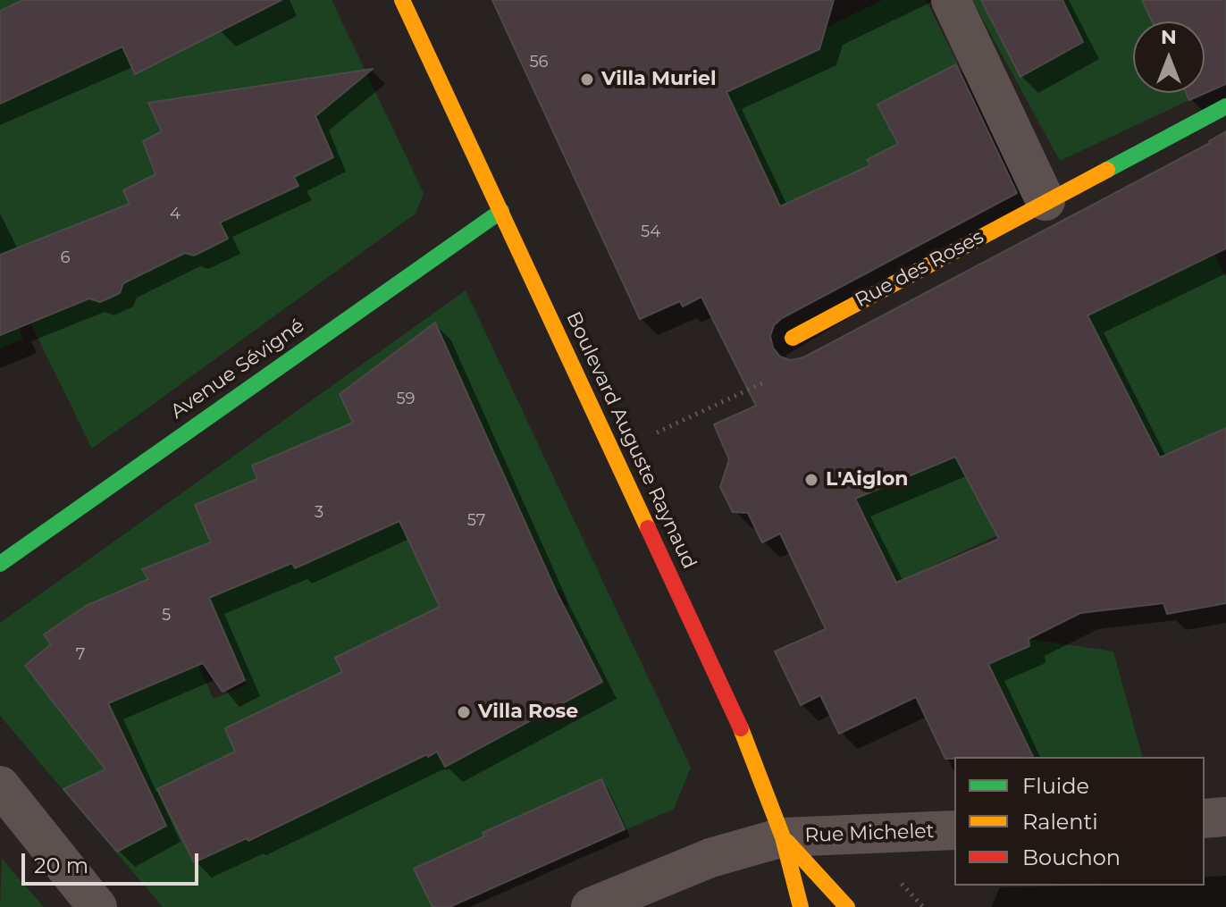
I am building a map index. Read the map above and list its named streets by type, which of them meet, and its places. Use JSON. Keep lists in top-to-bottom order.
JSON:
{
  "streets": {
    "street": [
      "Rue des Roses",
      "Avenue Sévigné",
      "Boulevard Auguste Raynaud",
      "Rue Michelet"
    ]
  },
  "crossings": [
    ["Avenue Sévigné", "Boulevard Auguste Raynaud"],
    ["Boulevard Auguste Raynaud", "Rue Michelet"]
  ],
  "places": ["Villa Muriel", "L'Aiglon", "Villa Rose"],
  "house_numbers": [
    "56",
    "4",
    "54",
    "6",
    "59",
    "3",
    "57",
    "5",
    "7"
  ],
  "legend": ["Fluide", "Ralenti", "Bouchon"],
  "scale_bar": "20 m",
  "north": "top"
}
